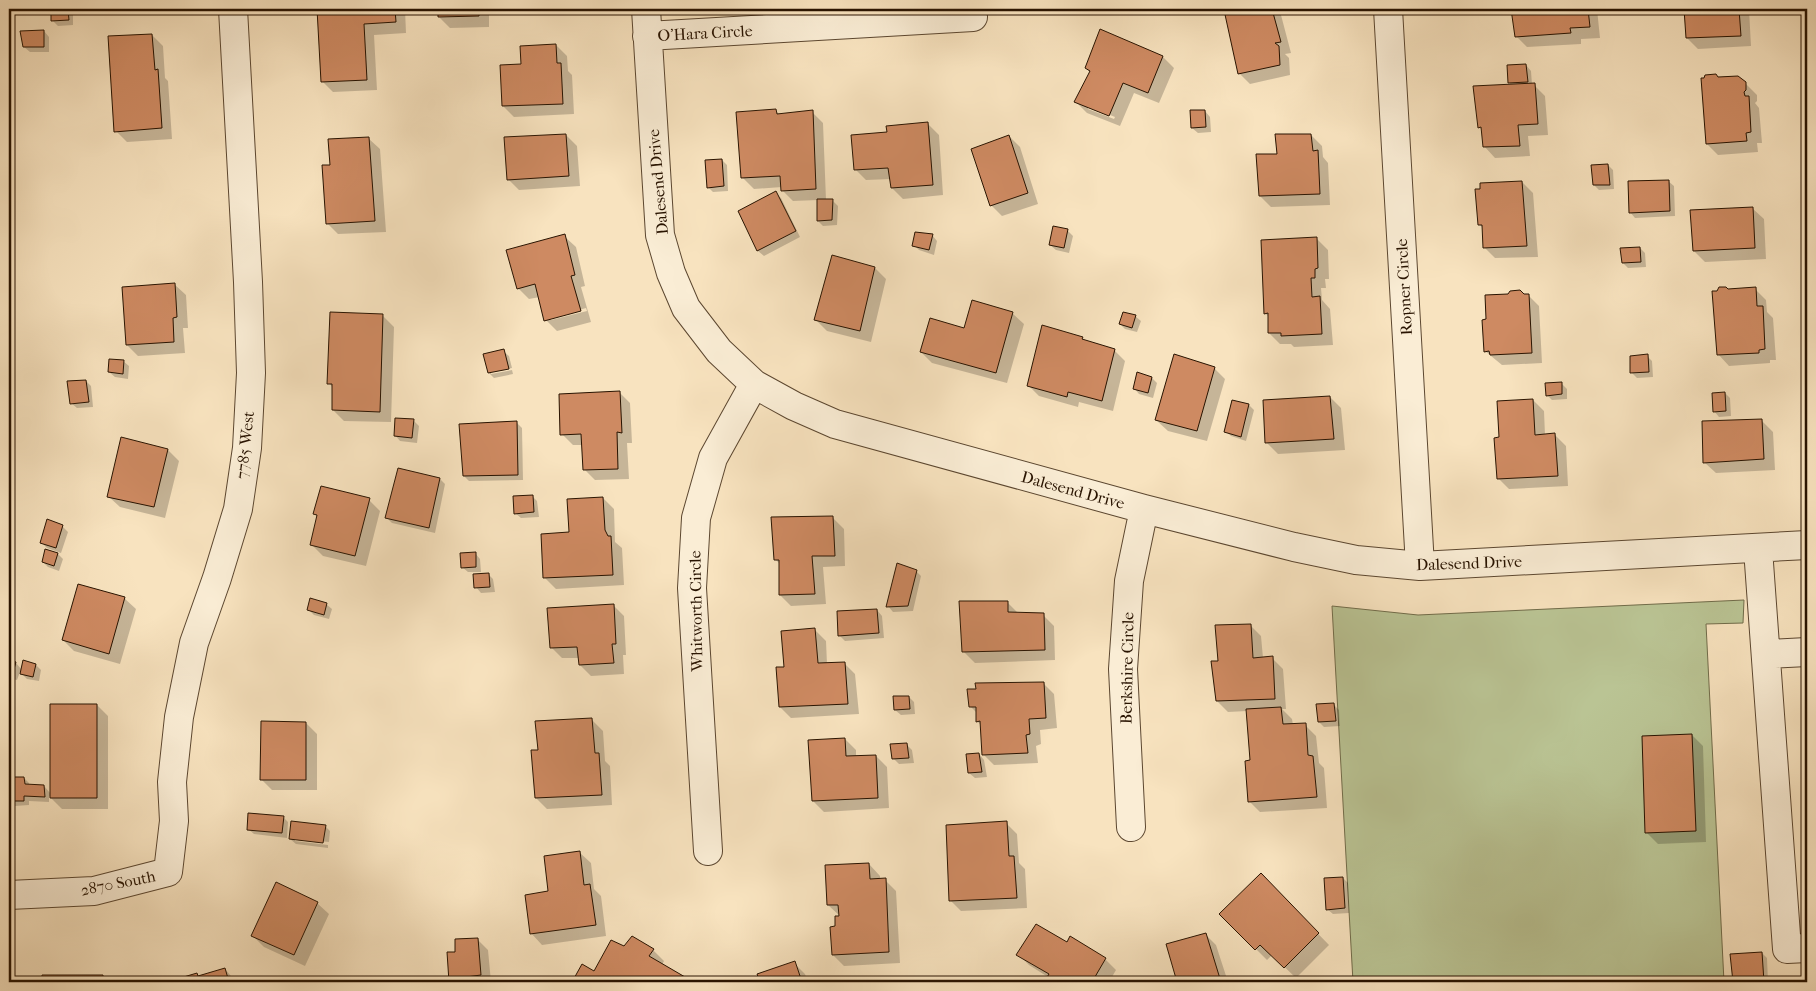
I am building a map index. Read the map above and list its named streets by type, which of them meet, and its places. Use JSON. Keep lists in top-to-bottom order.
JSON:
{
  "streets": {
    "street": [
      "O'Hara Circle",
      "Dalesend Drive",
      "Ropner Circle",
      "7785 West",
      "Whitworth Circle",
      "Berkshire Circle",
      "2870 South"
    ]
  },
  "crossings": [
    ["O'Hara Circle", "Dalesend Drive"],
    ["Dalesend Drive", "Ropner Circle"],
    ["Dalesend Drive", "Whitworth Circle"],
    ["Dalesend Drive", "Berkshire Circle"],
    ["7785 West", "2870 South"]
  ]
}
